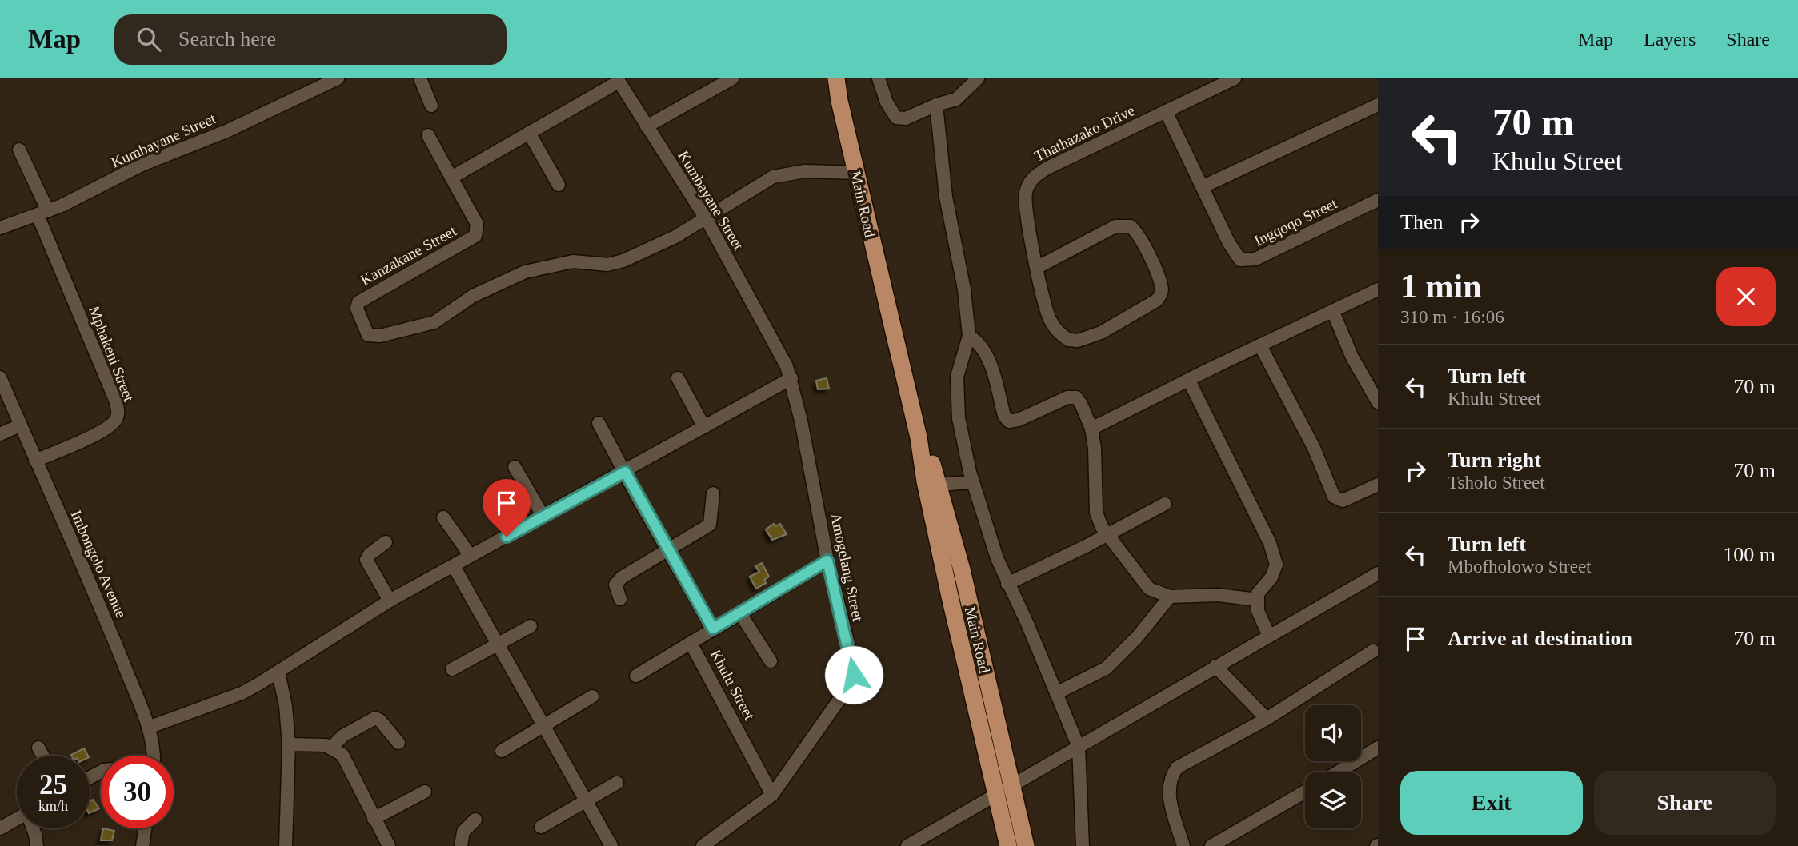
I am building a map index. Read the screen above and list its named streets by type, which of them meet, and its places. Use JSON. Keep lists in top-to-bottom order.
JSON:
{
  "streets": {
    "main road": ["Main Road"],
    "street": [
      "Thathazako Drive",
      "Kumbayane Street",
      "Ingqoqo Street",
      "Kanzakane Street",
      "Mphakeni Street",
      "Imbongolo Avenue",
      "Amogelang Street",
      "Khulu Street"
    ]
  },
  "crossings": [
    ["Thathazako Drive", "Ingqoqo Street"],
    ["Kumbayane Street", "Kanzakane Street"],
    ["Kumbayane Street", "Mphakeni Street"],
    ["Kumbayane Street", "Amogelang Street"],
    ["Mphakeni Street", "Imbongolo Avenue"],
    ["Amogelang Street", "Khulu Street"]
  ],
  "page": {
    "header": "Map",
    "search": "Search here",
    "nav": ["Map", "Layers", "Share"],
    "turn": ["70 m", "Khulu Street"],
    "then": "Then",
    "heading": ["1 min", "310 m · 16:06"],
    "list": [
      {
        "name": "Turn left",
        "note": "Khulu Street",
        "value": "70 m"
      },
      {
        "name": "Turn right",
        "note": "Tsholo Street",
        "value": "70 m"
      },
      {
        "name": "Turn left",
        "note": "Mbofholowo Street",
        "value": "100 m"
      },
      {
        "name": "Arrive at destination",
        "value": "70 m"
      }
    ],
    "speed": "25 km/h",
    "limit": "30",
    "buttons": ["Exit", "Share"]
  }
}
